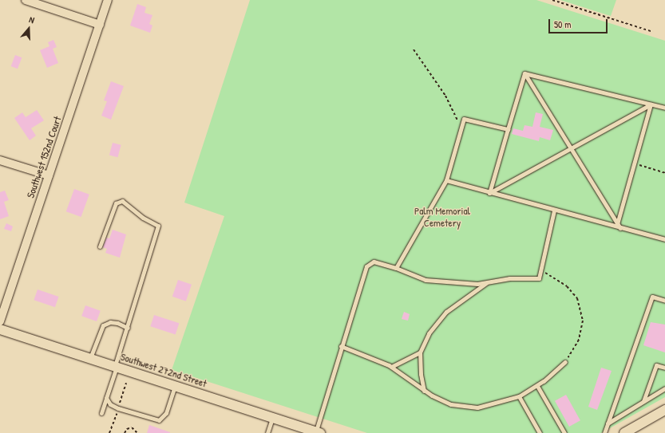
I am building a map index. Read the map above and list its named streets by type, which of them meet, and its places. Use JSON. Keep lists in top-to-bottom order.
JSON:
{
  "streets": {
    "street": ["Southwest 152nd Court", "Southwest 272nd Street"]
  },
  "parks": ["Palm Memorial Cemetery"],
  "scale_bar": "50 m",
  "north": "top"
}
